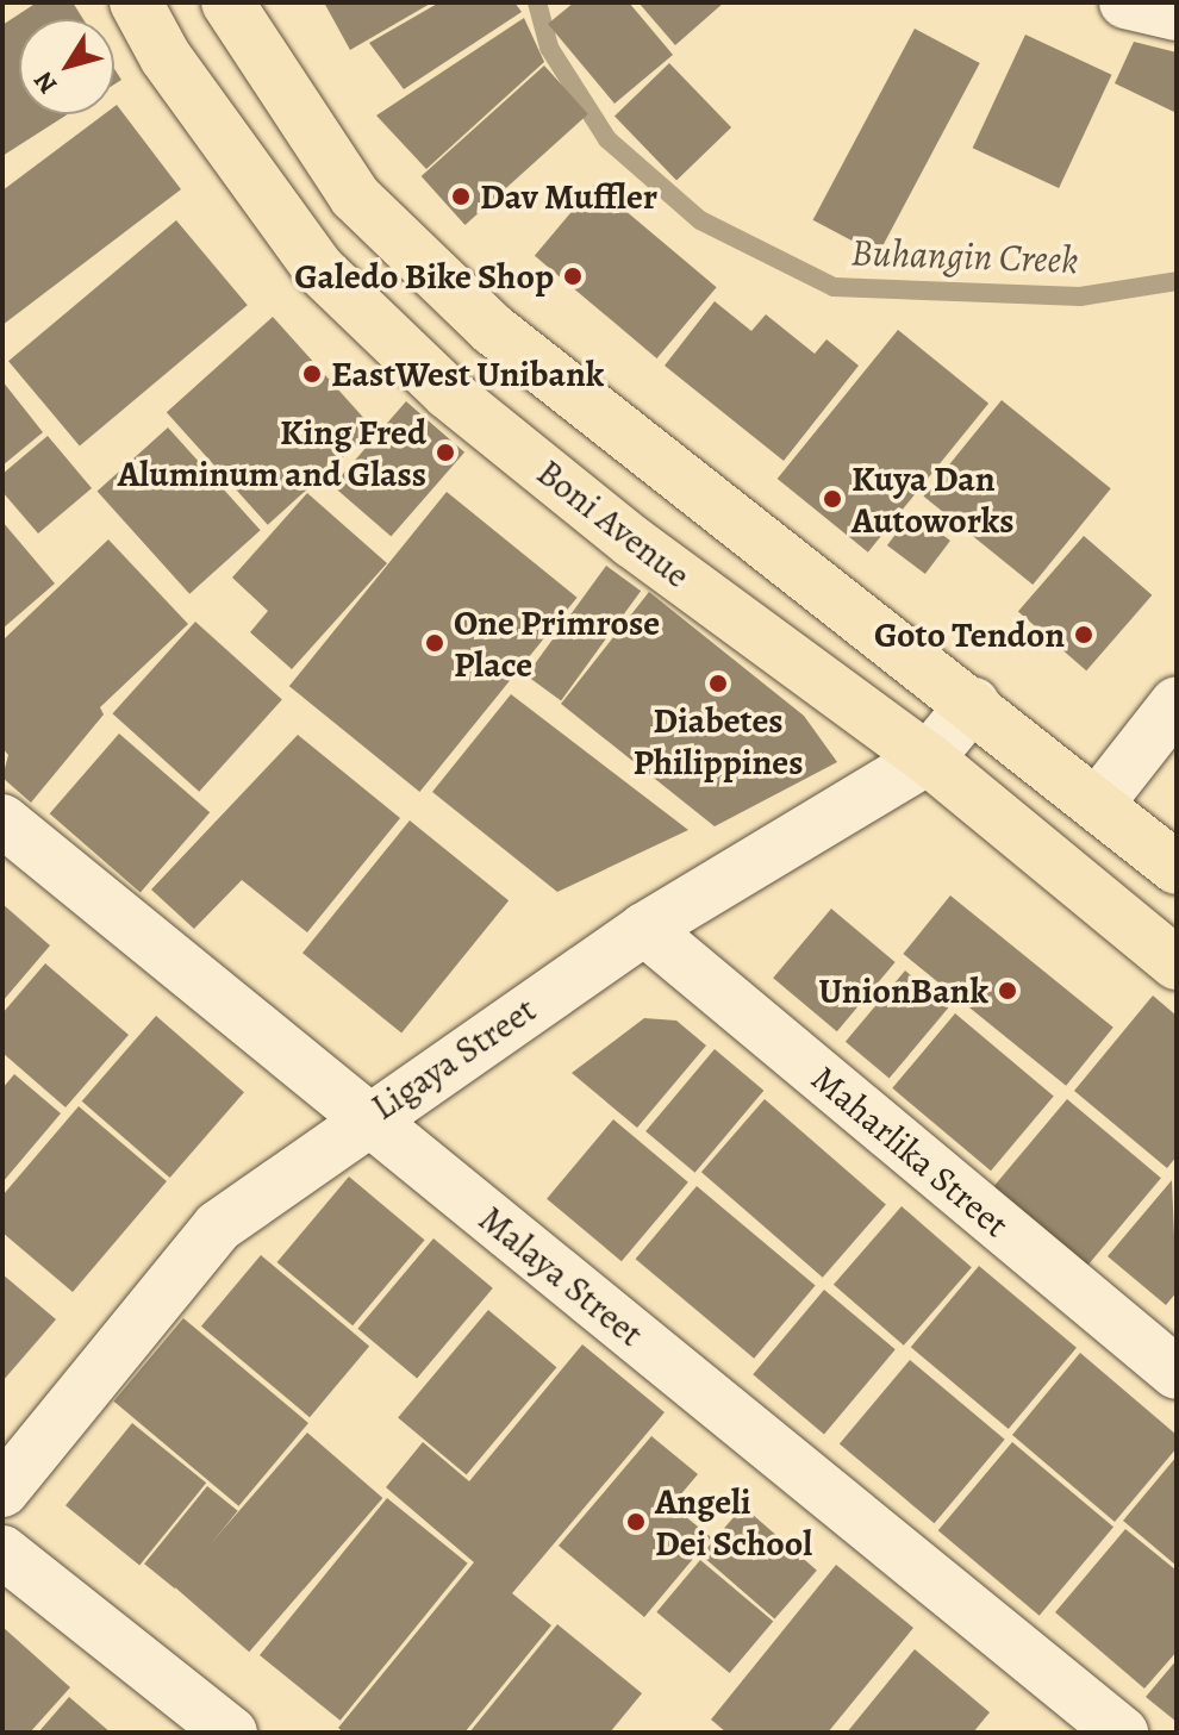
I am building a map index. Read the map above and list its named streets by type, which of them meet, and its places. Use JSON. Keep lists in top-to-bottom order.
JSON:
{
  "streets": {
    "main road": ["Boni Avenue"],
    "street": ["Ligaya Street", "Maharlika Street", "Malaya Street"]
  },
  "crossings": [
    ["Boni Avenue", "Ligaya Street"],
    ["Ligaya Street", "Maharlika Street"],
    ["Ligaya Street", "Malaya Street"]
  ],
  "water": ["Buhangin Creek"],
  "places": [
    "Dav Muffler",
    "Galedo Bike Shop",
    "EastWest Unibank",
    "King Fred Aluminum and Glass",
    "Kuya Dan Autoworks",
    "Goto Tendon",
    "One Primrose Place",
    "Diabetes Philippines",
    "UnionBank",
    "Angeli Dei School"
  ],
  "north": "bottom left"
}
